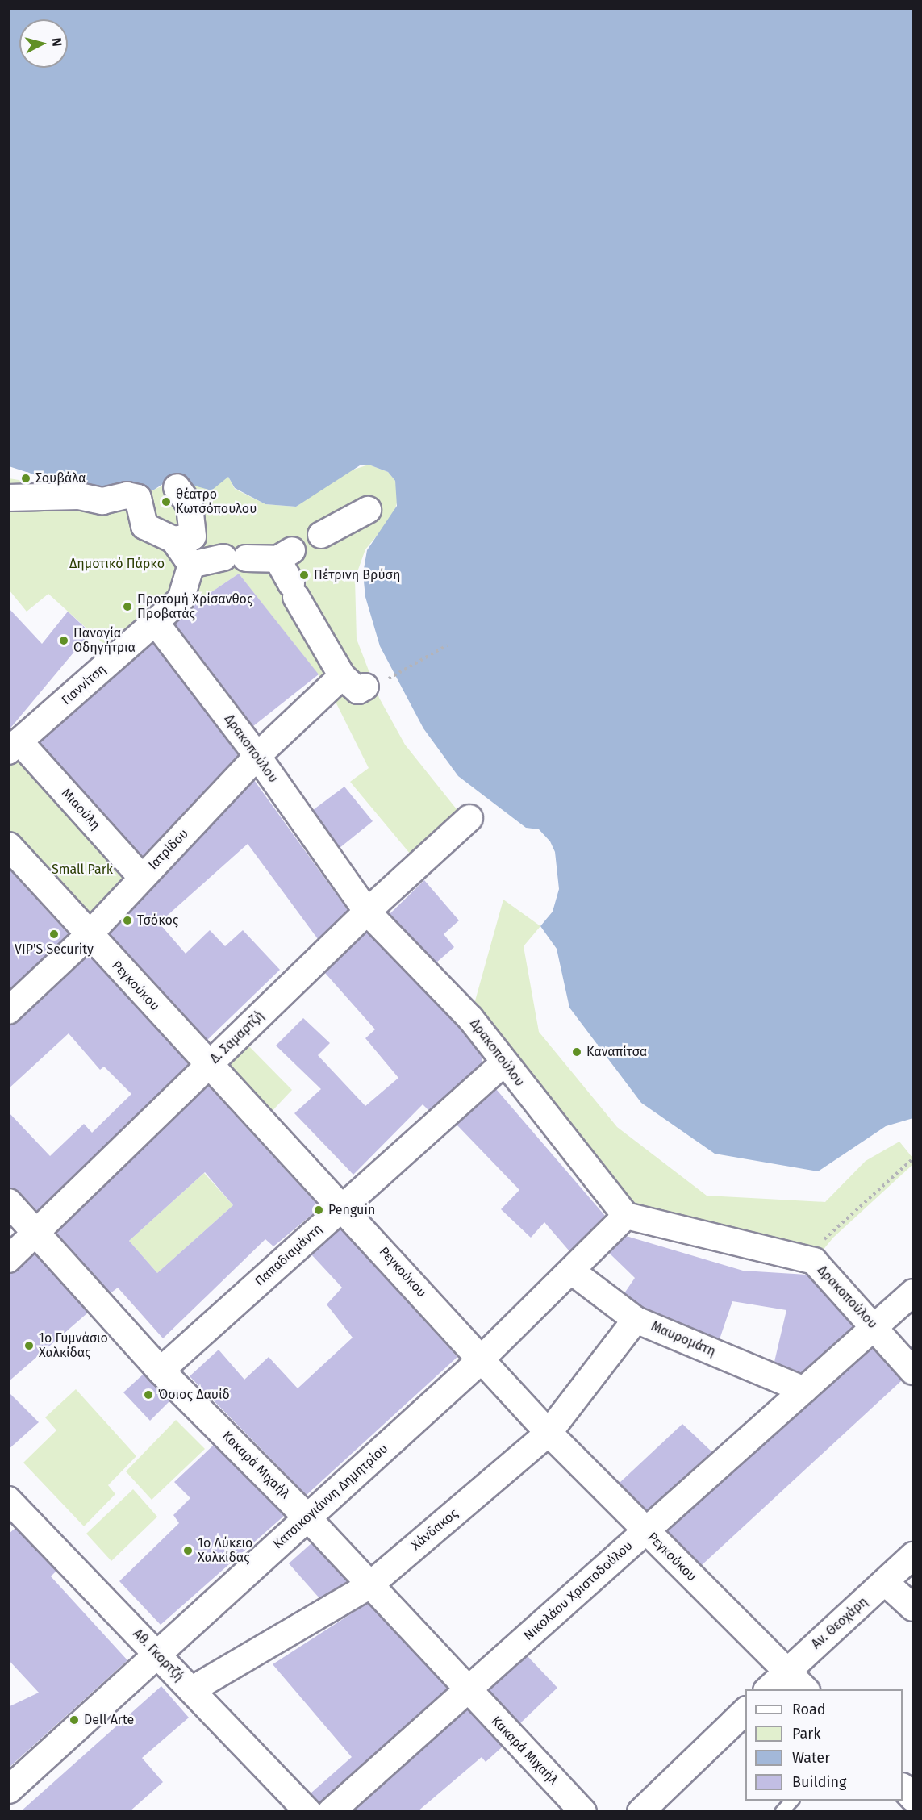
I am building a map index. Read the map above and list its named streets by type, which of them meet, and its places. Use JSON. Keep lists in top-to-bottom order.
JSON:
{
  "streets": {
    "main road": ["Ρεγκούκου", "Κακαρά Μιχαήλ", "Κατσικογιάννη Δημητρίου"],
    "street": [
      "Γιαννίτση",
      "Δρακοπούλου",
      "Μιαούλη",
      "Ιατρίδου",
      "Δ. Σαμαρτζή",
      "Παπαδιαμάντη",
      "Μαυρομάτη",
      "Χάνδακος",
      "Νικολάου Χριστοδούλου",
      "Αν. Θεοχάρη",
      "Αθ. Γκορτζή"
    ]
  },
  "crossings": [
    ["Γιαννίτση", "Δρακοπούλου"],
    ["Γιαννίτση", "Μιαούλη"],
    ["Δρακοπούλου", "Ιατρίδου"],
    ["Δρακοπούλου", "Δ. Σαμαρτζή"],
    ["Δρακοπούλου", "Παπαδιαμάντη"],
    ["Δρακοπούλου", "Κατσικογιάννη Δημητρίου"],
    ["Δρακοπούλου", "Νικολάου Χριστοδούλου"],
    ["Μιαούλη", "Ιατρίδου"],
    ["Ιατρίδου", "Ρεγκούκου"],
    ["Ρεγκούκου", "Δ. Σαμαρτζή"],
    ["Ρεγκούκου", "Παπαδιαμάντη"],
    ["Ρεγκούκου", "Κατσικογιάννη Δημητρίου"],
    ["Ρεγκούκου", "Χάνδακος"],
    ["Ρεγκούκου", "Νικολάου Χριστοδούλου"],
    ["Ρεγκούκου", "Αν. Θεοχάρη"],
    ["Δ. Σαμαρτζή", "Κακαρά Μιχαήλ"],
    ["Παπαδιαμάντη", "Κακαρά Μιχαήλ"],
    ["Μαυρομάτη", "Κατσικογιάννη Δημητρίου"],
    ["Μαυρομάτη", "Χάνδακος"],
    ["Μαυρομάτη", "Νικολάου Χριστοδούλου"],
    ["Κακαρά Μιχαήλ", "Κατσικογιάννη Δημητρίου"],
    ["Κακαρά Μιχαήλ", "Χάνδακος"],
    ["Κακαρά Μιχαήλ", "Νικολάου Χριστοδούλου"],
    ["Κατσικογιάννη Δημητρίου", "Αθ. Γκορτζή"],
    ["Χάνδακος", "Αθ. Γκορτζή"]
  ],
  "parks": ["Δημοτικό Πάρκο", "Small Park"],
  "places": [
    "Σουβάλα",
    "θέατρο Κωτσόπουλου",
    "Πέτρινη Βρύση",
    "Προτομή Χρίσανθος Προβατάς",
    "Παναγία Οδηγήτρια",
    "Τσόκος",
    "VIP'S Security",
    "Καναπίτσα",
    "Penguin",
    "1ο Γυμνάσιο Χαλκίδας",
    "Όσιος Δαυίδ",
    "1ο Λύκειο Χαλκίδας",
    "Dell Arte"
  ],
  "legend": [
    "Road",
    "Park",
    "Water",
    "Building"
  ],
  "north": "right"
}
